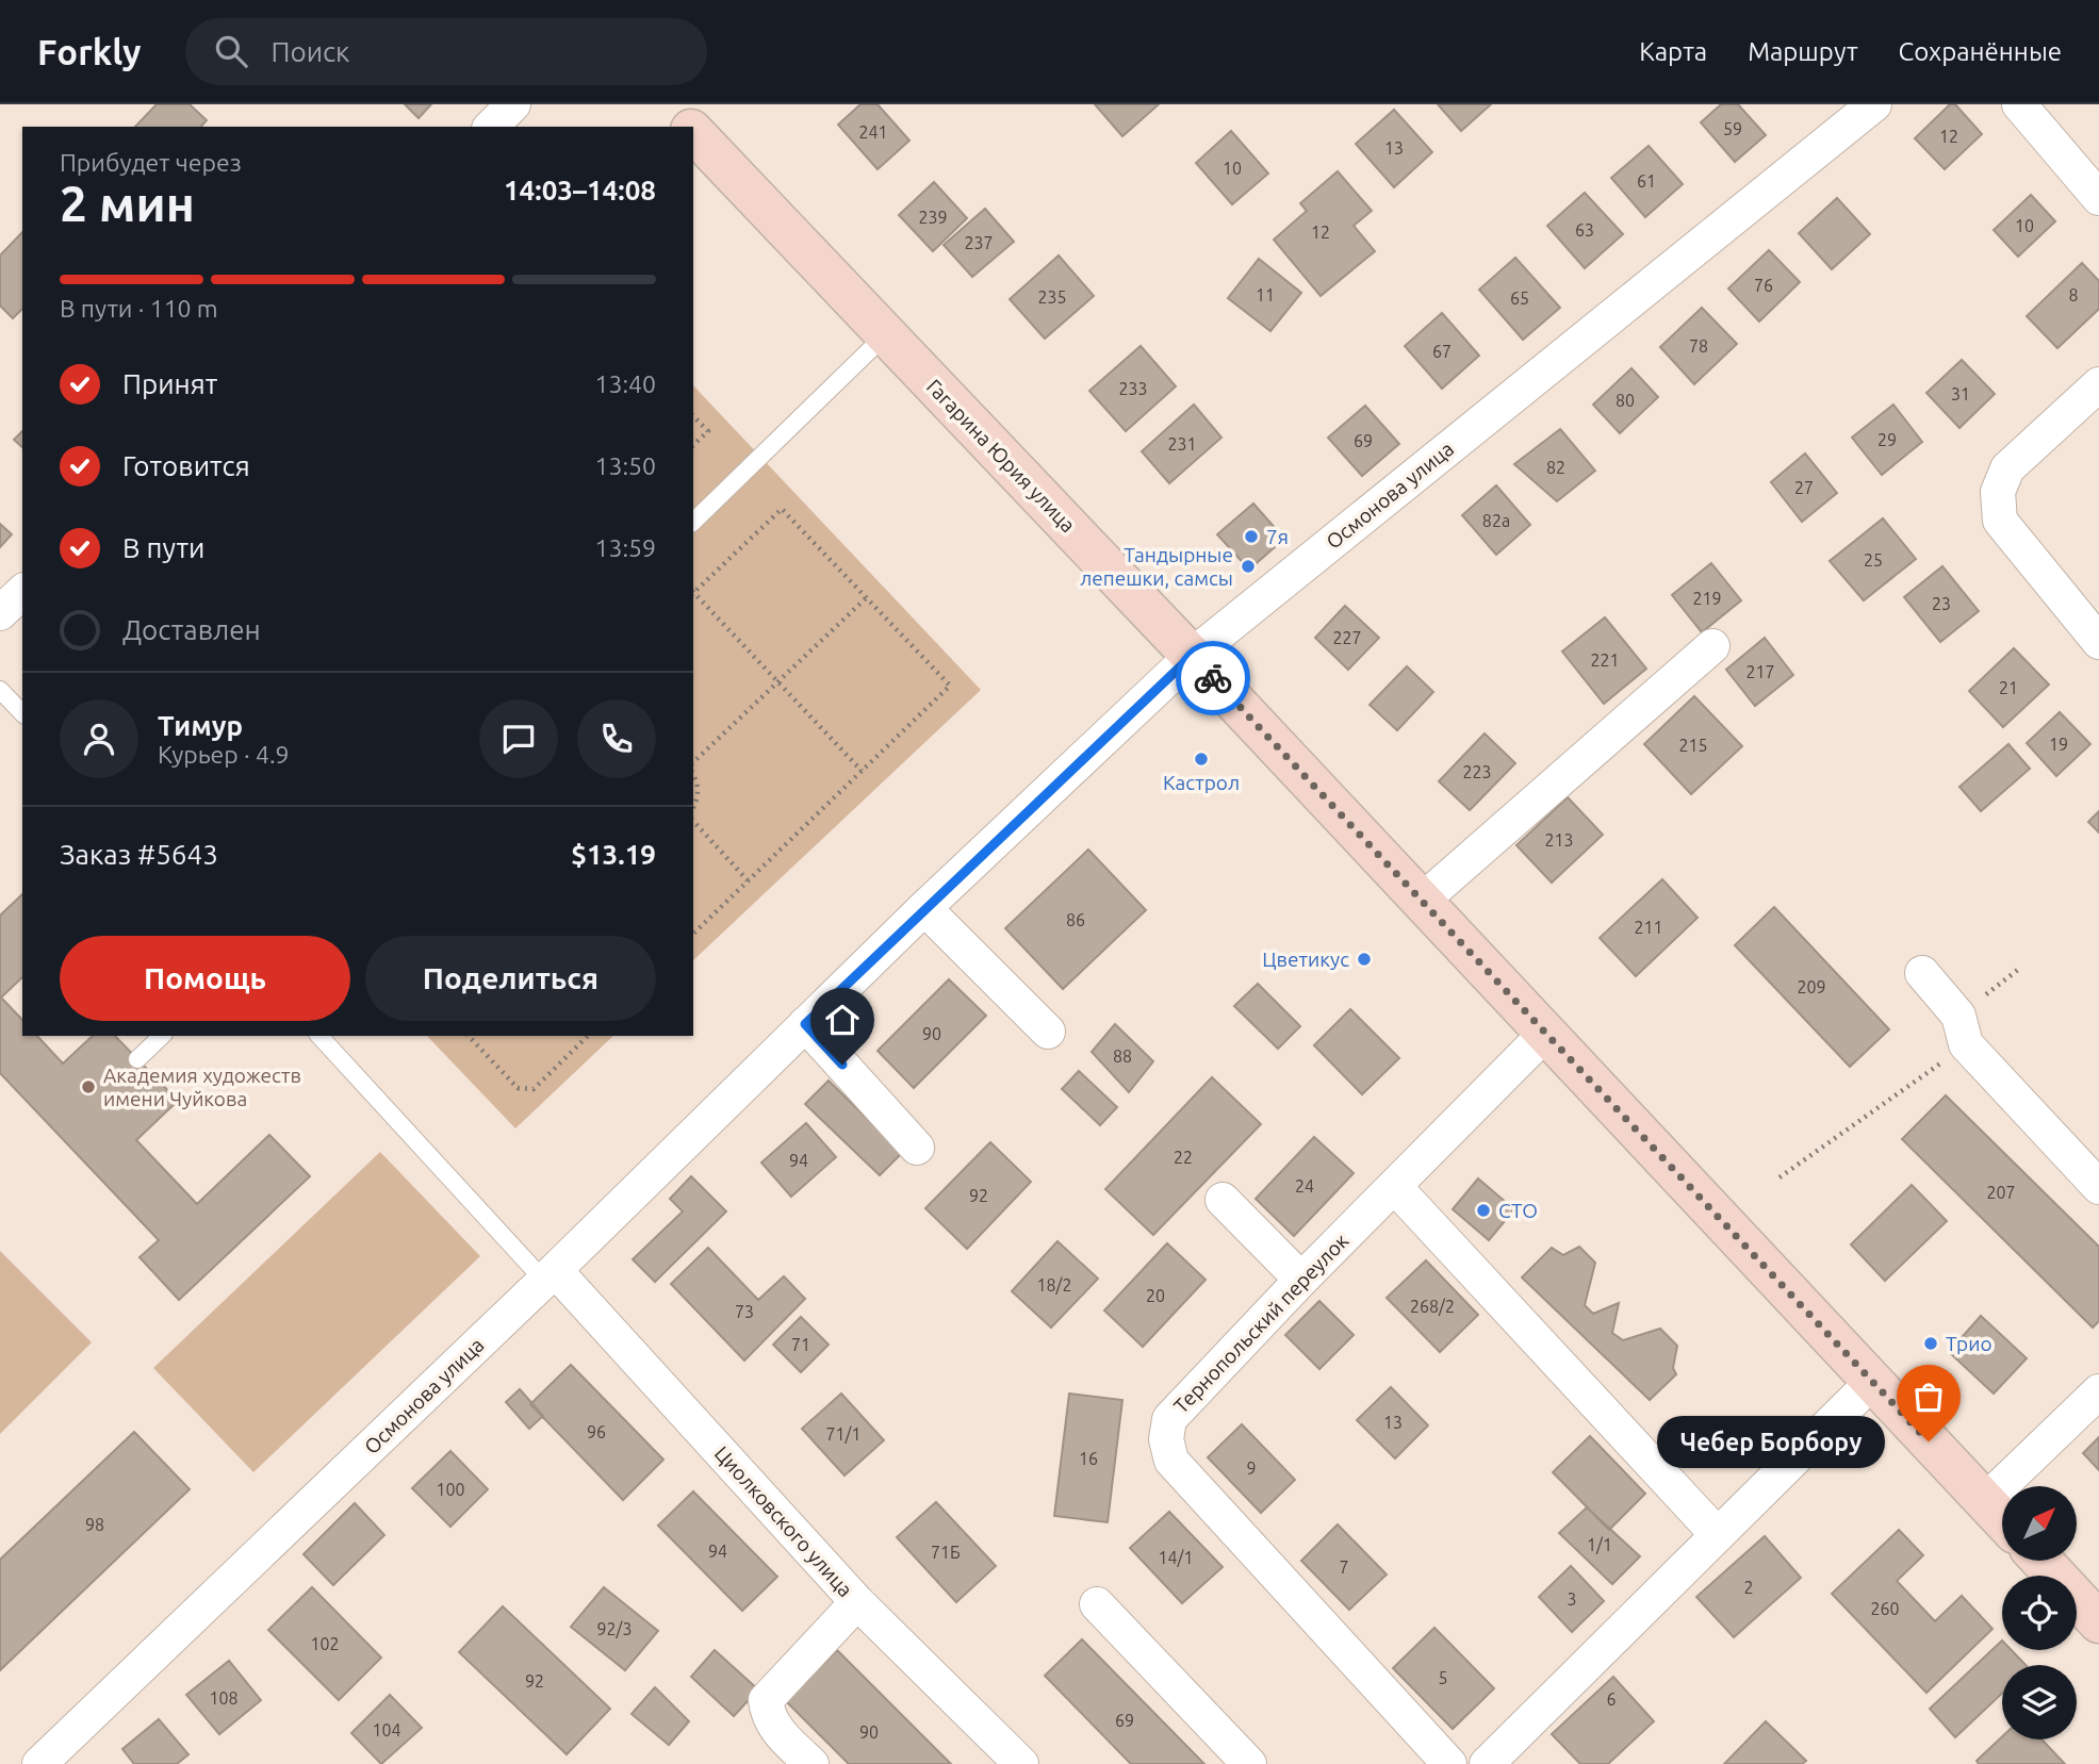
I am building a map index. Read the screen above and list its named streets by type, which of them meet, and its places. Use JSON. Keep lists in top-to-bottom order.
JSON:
{
  "streets": {
    "main road": ["Гагарина Юрия улица"],
    "street": ["Осмонова улица", "Тернопольский переулок", "Циолковского улица"]
  },
  "crossings": [
    ["Гагарина Юрия улица", "Осмонова улица"],
    ["Гагарина Юрия улица", "Тернопольский переулок"],
    ["Осмонова улица", "Циолковского улица"]
  ],
  "places": [
    "7я",
    "Тандырные лепешки, самсы",
    "Кастрол",
    "Цветикус",
    "Академия художеств имени Чуйкова",
    "СТО",
    "Трио",
    "Чебер Борбору"
  ],
  "house_numbers": [
    "59",
    "241",
    "12",
    "13",
    "10",
    "61",
    "239",
    "10",
    "63",
    "12",
    "237",
    "76",
    "11",
    "8",
    "235",
    "65",
    "78",
    "67",
    "233",
    "31",
    "80",
    "29",
    "69",
    "231",
    "82",
    "27",
    "82а",
    "25",
    "219",
    "23",
    "227",
    "221",
    "217",
    "21",
    "19",
    "215",
    "223",
    "213",
    "86",
    "211",
    "209",
    "90",
    "88",
    "22",
    "94",
    "24",
    "207",
    "92",
    "18/2",
    "20",
    "268/2",
    "73",
    "71",
    "13",
    "96",
    "71/1",
    "16",
    "9",
    "100",
    "98",
    "1/1",
    "94",
    "71Б",
    "14/1",
    "7",
    "2",
    "3",
    "260",
    "92/3",
    "102",
    "5",
    "92",
    "108",
    "6",
    "69",
    "104",
    "90"
  ],
  "north": "top right",
  "page": {
    "header": "Forkly",
    "search": "Поиск",
    "nav": ["Карта", "Маршрут", "Сохранённые"],
    "heading": ["2 мин", "Прибудет через", "14:03–14:08"],
    "panel": [
      "Тимур",
      "Курьер · 4.9",
      "Заказ #5643",
      "$13.19"
    ],
    "bar": "В пути · 110 m",
    "list": [
      ["Принят", "13:40"],
      ["Готовится", "13:50"],
      ["В пути", "13:59"],
      "Доставлен"
    ],
    "buttons": ["Помощь", "Поделиться"],
    "bubble": "Чебер Борбору"
  }
}
